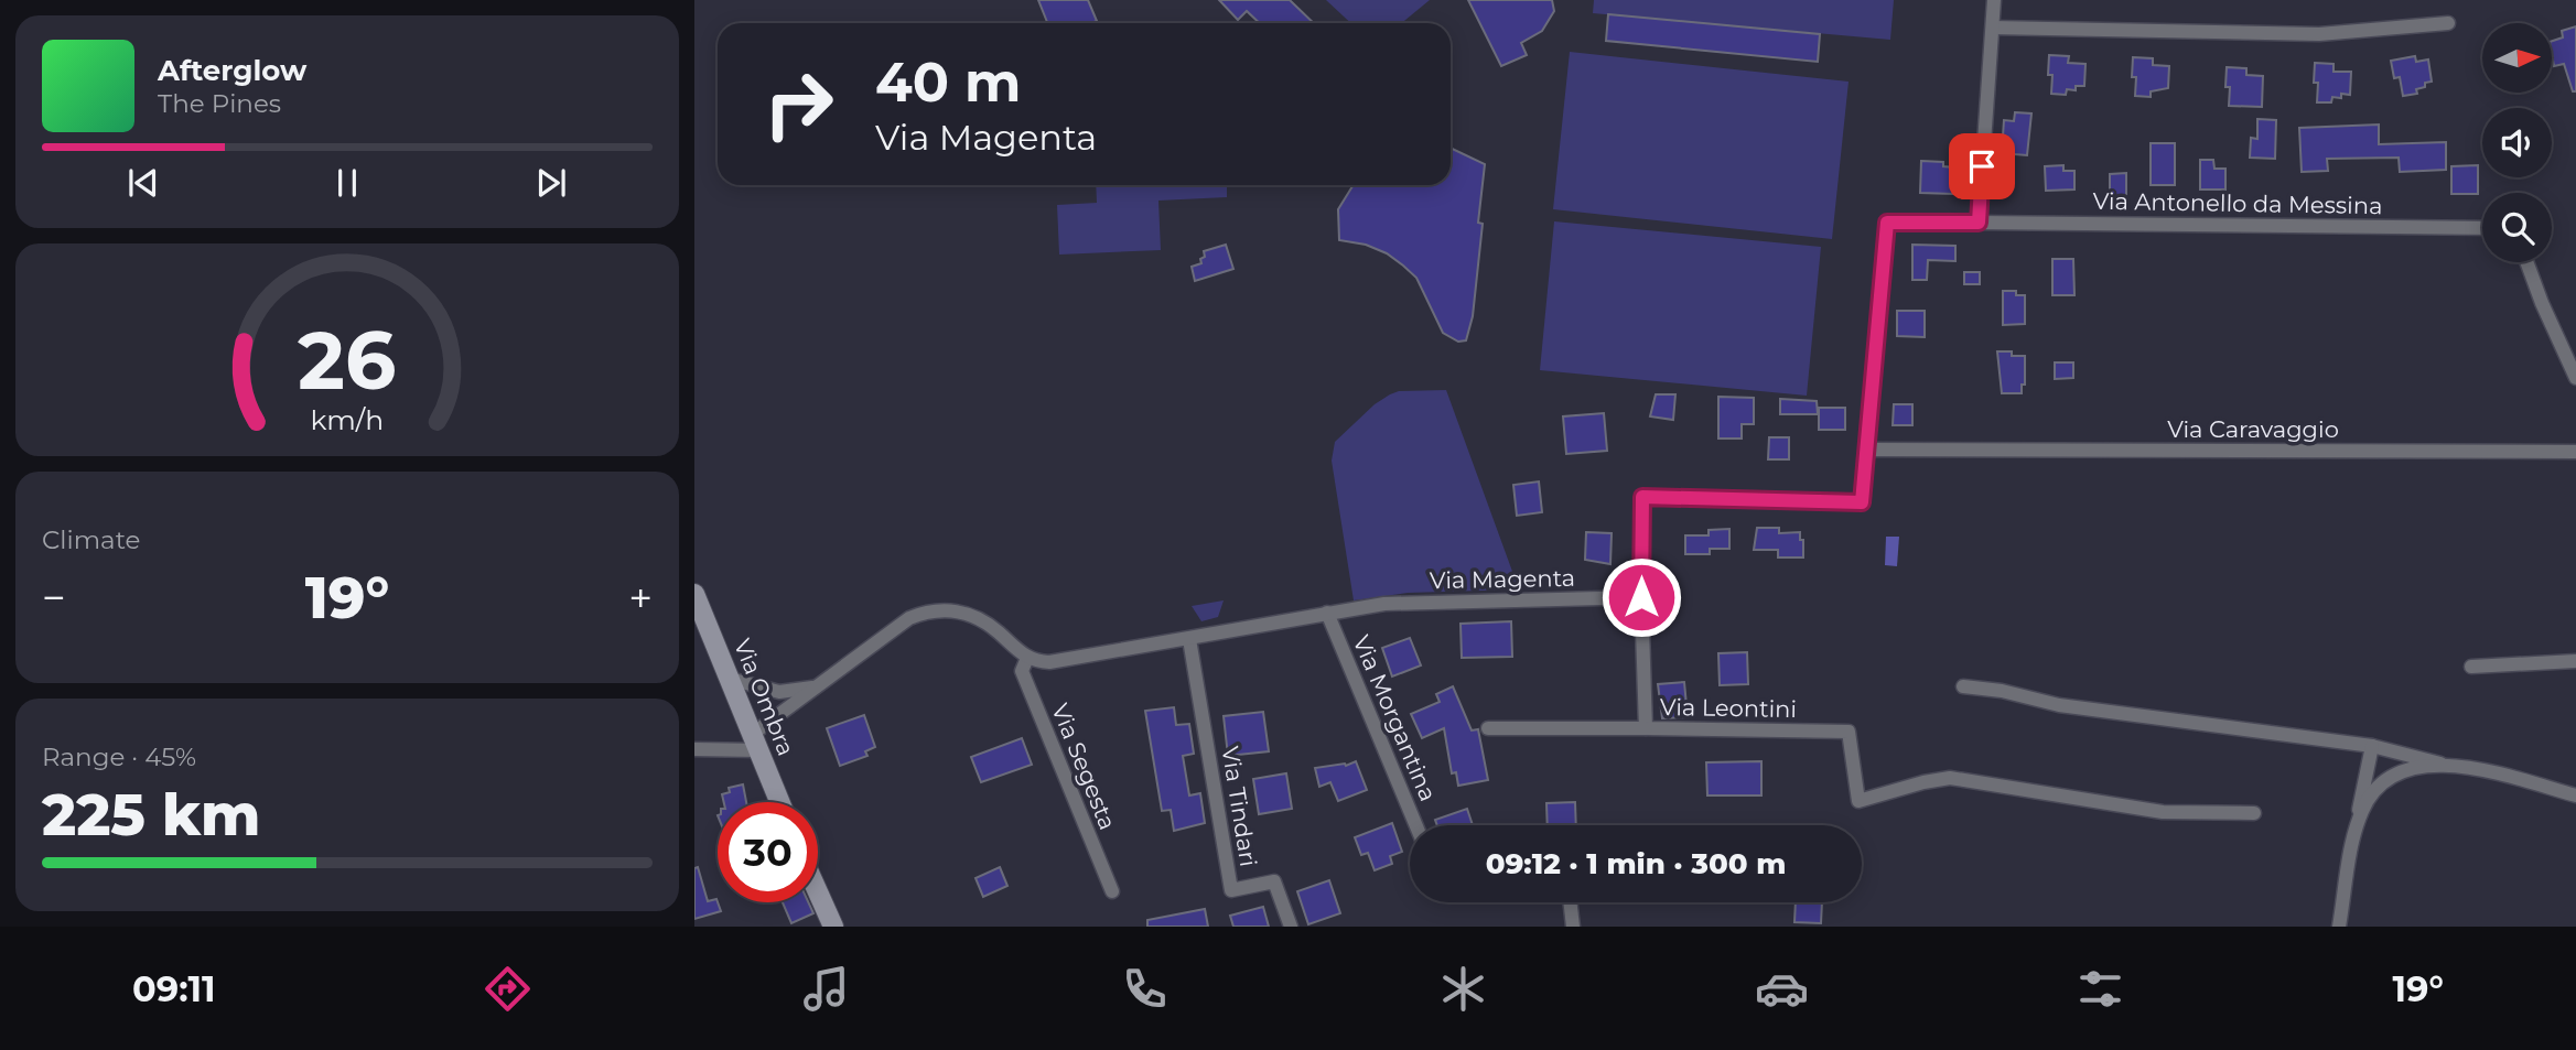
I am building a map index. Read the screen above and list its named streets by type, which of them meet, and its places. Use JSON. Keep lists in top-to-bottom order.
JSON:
{
  "streets": {
    "main road": ["Via Ombra"],
    "street": [
      "Via Antonello da Messina",
      "Via Caravaggio",
      "Via Magenta",
      "Via Leontini",
      "Via Morgantina",
      "Via Segesta",
      "Via Tindari"
    ]
  },
  "crossings": [
    ["Via Magenta", "Via Leontini"],
    ["Via Magenta", "Via Morgantina"],
    ["Via Magenta", "Via Segesta"],
    ["Via Magenta", "Via Tindari"]
  ],
  "north": "right",
  "page": {
    "turn": ["40 m", "Via Magenta"],
    "song": ["Afterglow", "The Pines"],
    "tile": [
      "Climate",
      ["Range · 45%", "225 km"]
    ],
    "heat": ["−", "19°", "+"],
    "limit": "30",
    "trip": "09:12 · 1 min · 300 m",
    "tabs": ["09:11", "19°"],
    "gauge": ["26", "km/h"]
  }
}
